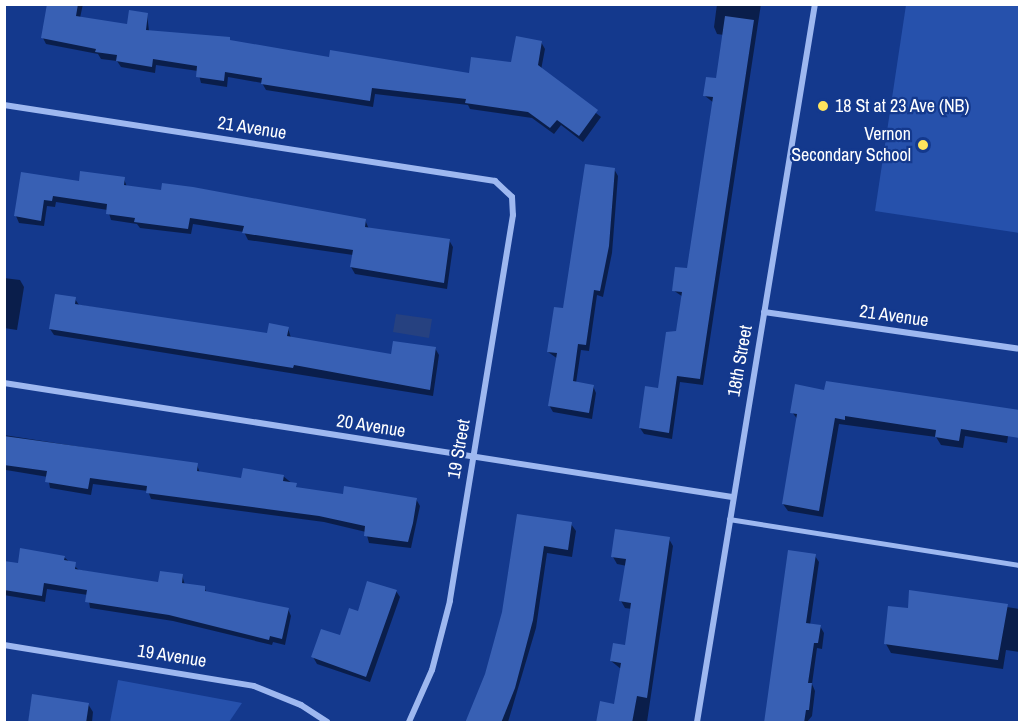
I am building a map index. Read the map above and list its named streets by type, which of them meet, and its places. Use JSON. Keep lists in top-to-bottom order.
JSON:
{
  "streets": {
    "street": [
      "21 Avenue",
      "18th Street",
      "20 Avenue",
      "19 Street",
      "19 Avenue"
    ]
  },
  "crossings": [
    ["21 Avenue", "18th Street"],
    ["21 Avenue", "19 Street"],
    ["18th Street", "20 Avenue"],
    ["20 Avenue", "19 Street"]
  ],
  "places": ["18 St at 23 Ave (NB)", "Vernon Secondary School"]
}
